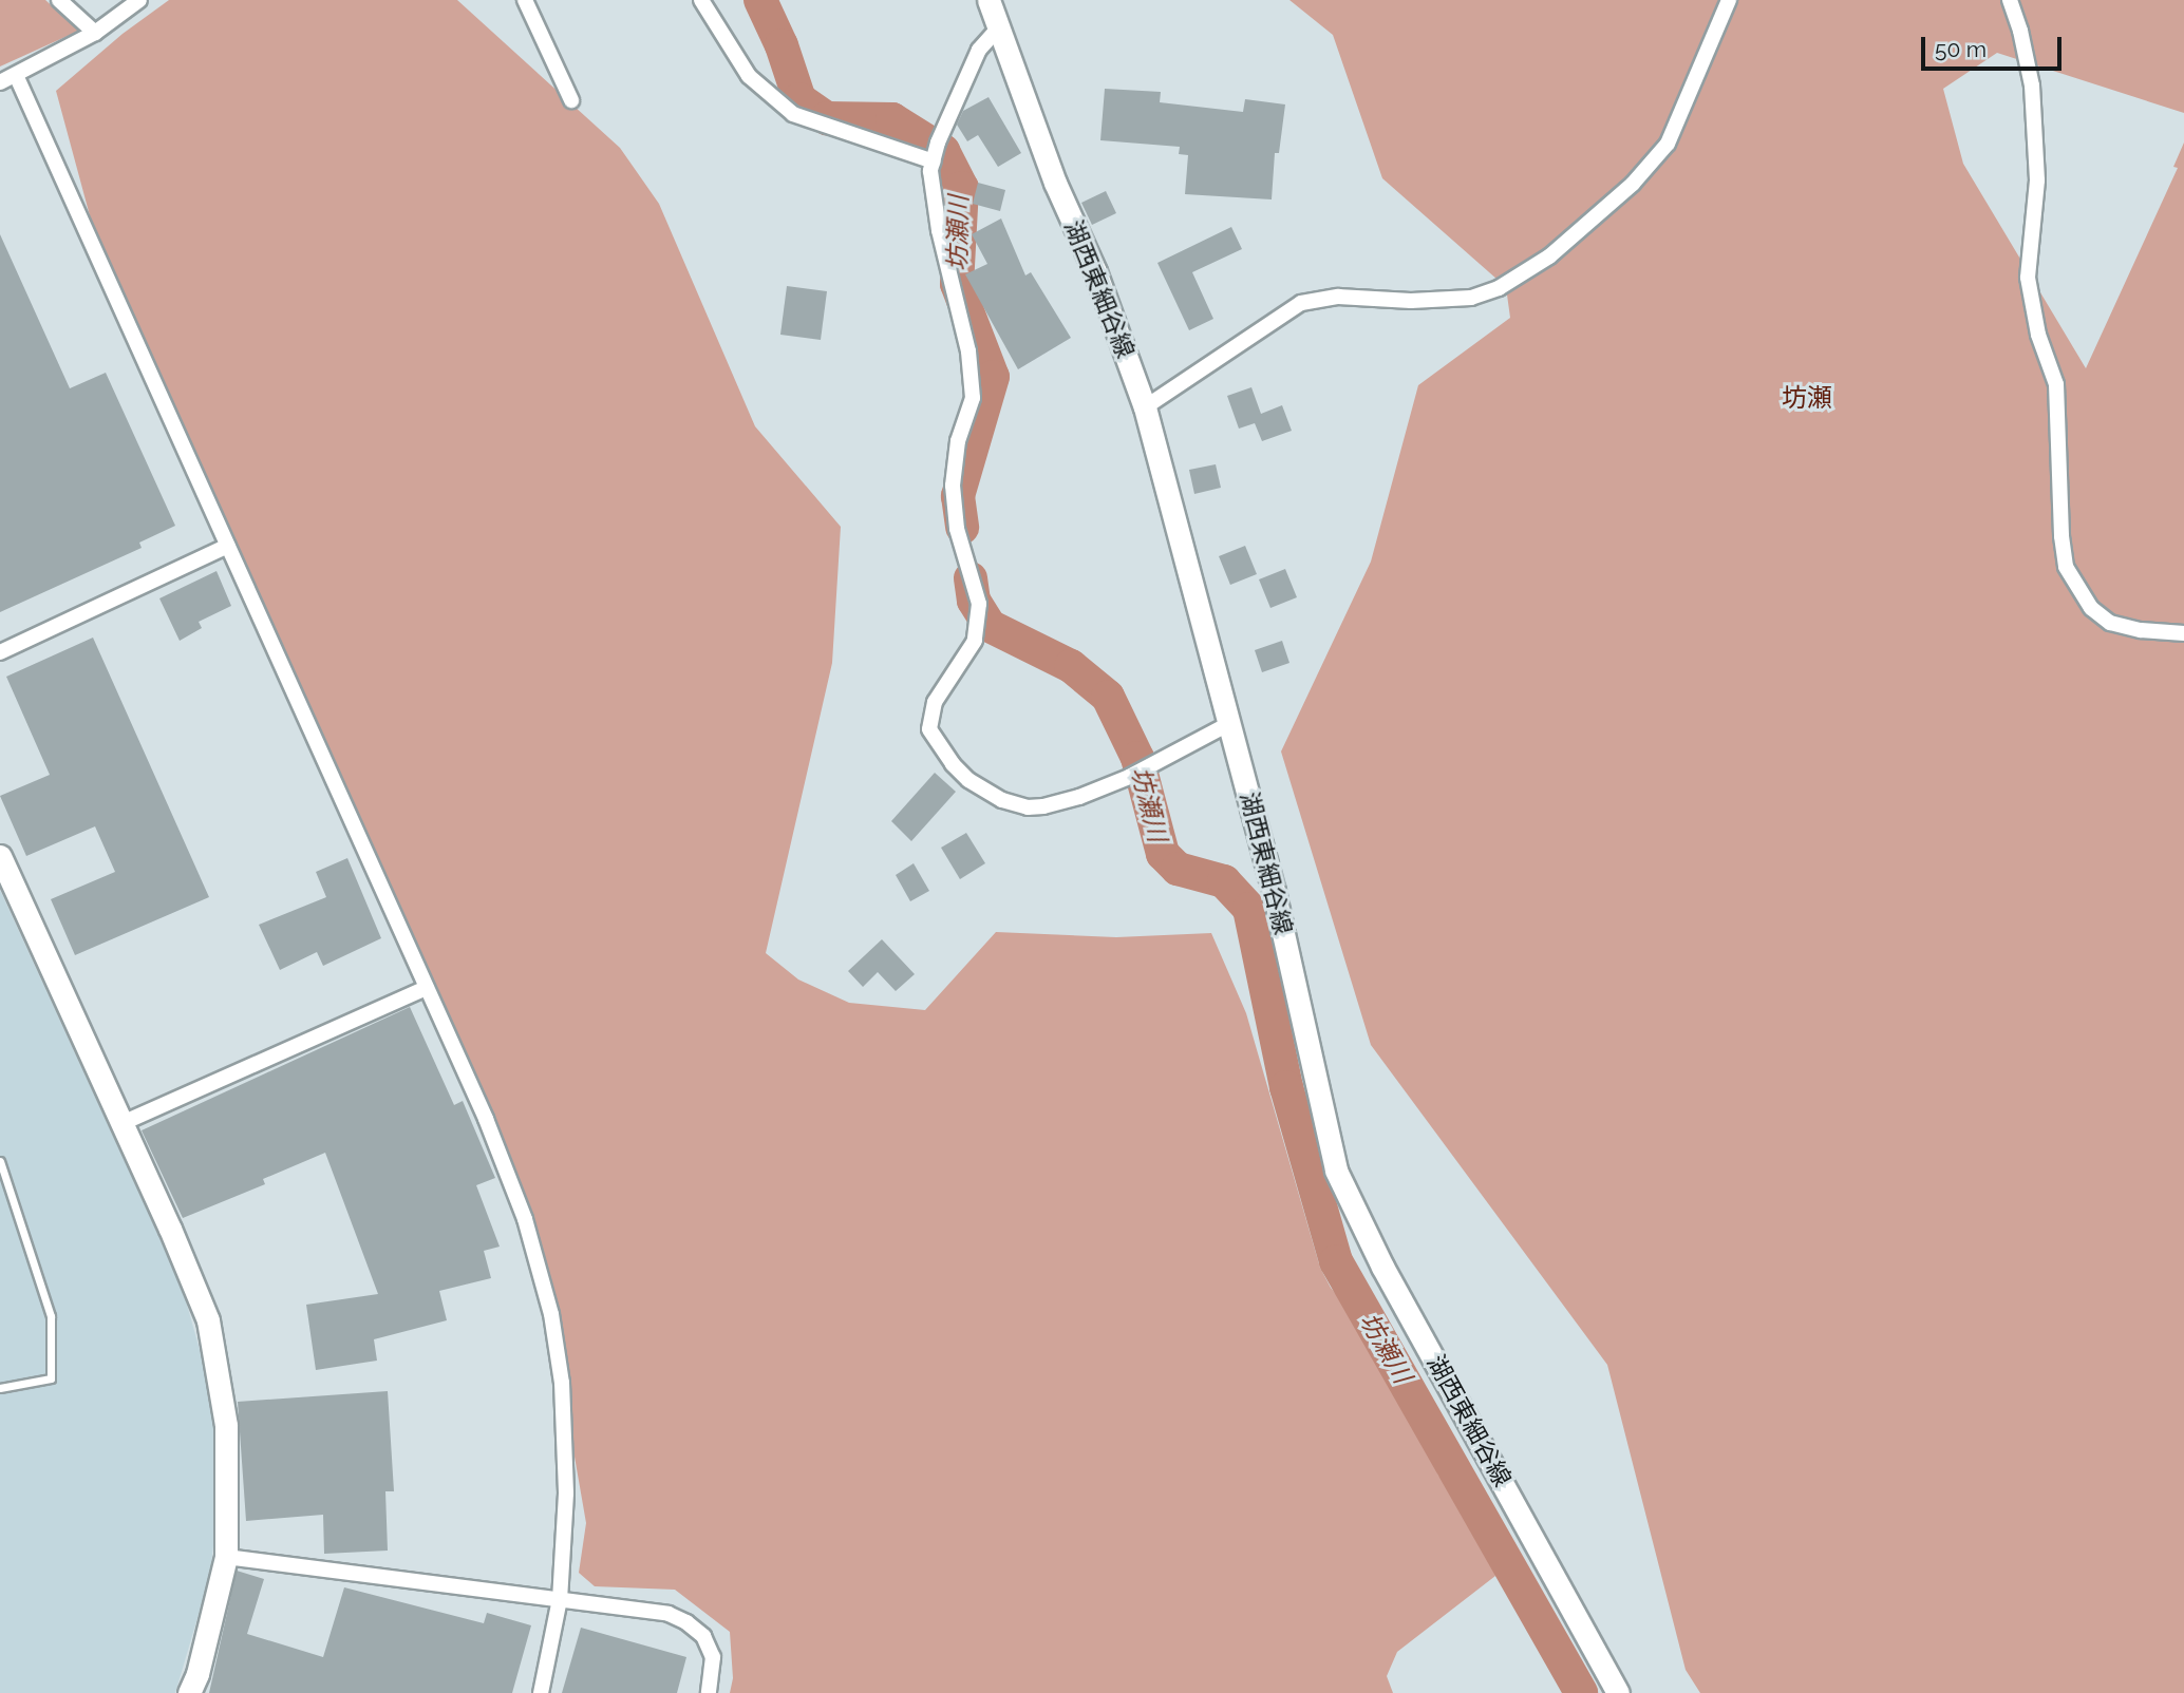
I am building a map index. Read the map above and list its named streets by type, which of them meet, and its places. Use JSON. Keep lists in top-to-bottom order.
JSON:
{
  "streets": {
    "main road": ["湖西東細谷線"]
  },
  "districts": ["坊瀬"],
  "water": ["坊瀬川"],
  "scale_bar": "50 m"
}
